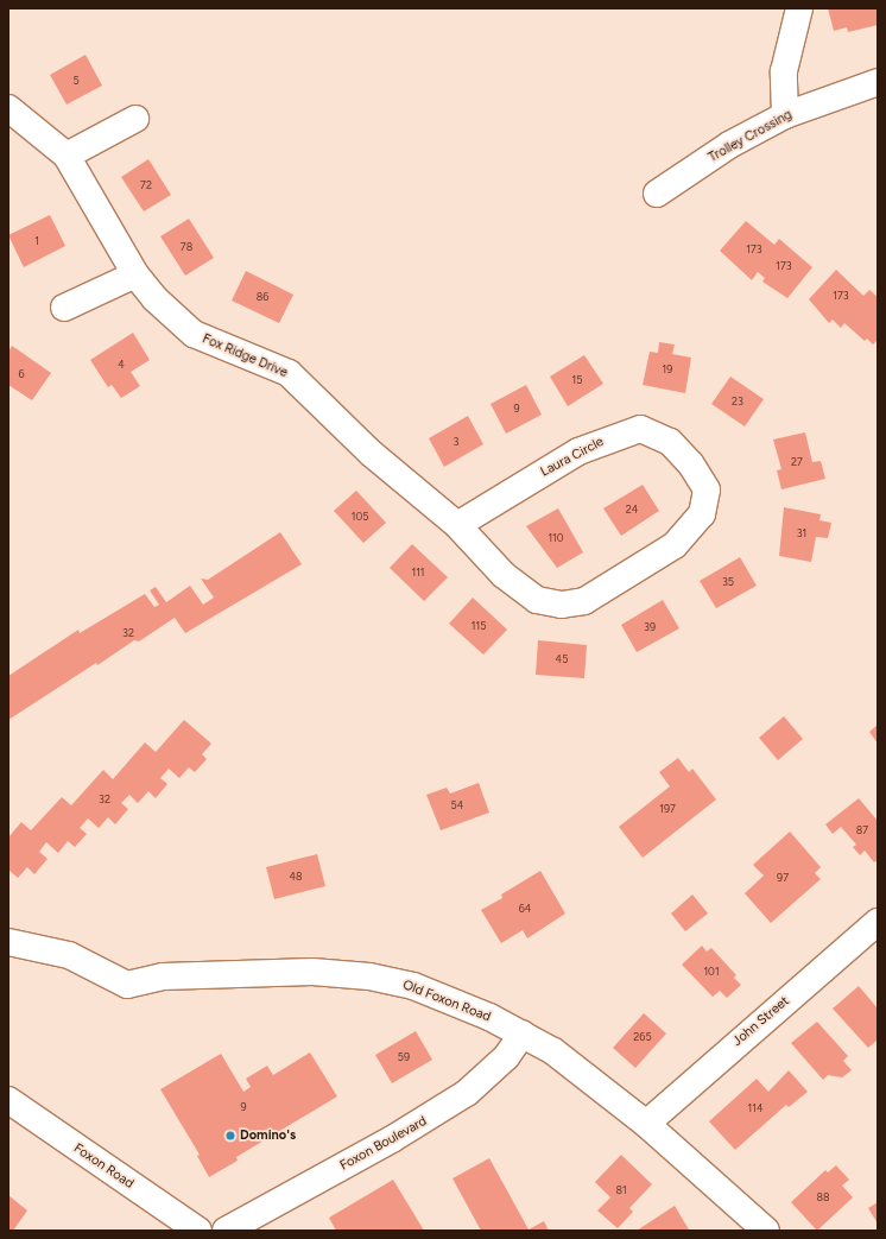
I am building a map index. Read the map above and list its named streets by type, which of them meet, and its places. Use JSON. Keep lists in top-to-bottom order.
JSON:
{
  "streets": {
    "street": [
      "Trolley Crossing",
      "Fox Ridge Drive",
      "Laura Circle",
      "Old Foxon Road",
      "John Street",
      "Foxon Boulevard",
      "Foxon Road"
    ]
  },
  "crossings": [
    ["Fox Ridge Drive", "Laura Circle"],
    ["Old Foxon Road", "John Street"],
    ["Old Foxon Road", "Foxon Boulevard"]
  ],
  "places": ["Domino's"],
  "house_numbers": [
    "5",
    "72",
    "1",
    "78",
    "173",
    "173",
    "173",
    "86",
    "4",
    "19",
    "6",
    "15",
    "23",
    "9",
    "3",
    "27",
    "24",
    "105",
    "31",
    "110",
    "111",
    "35",
    "115",
    "39",
    "32",
    "45",
    "32",
    "54",
    "197",
    "87",
    "48",
    "97",
    "64",
    "101",
    "265",
    "59",
    "9",
    "114",
    "81",
    "88"
  ]
}
